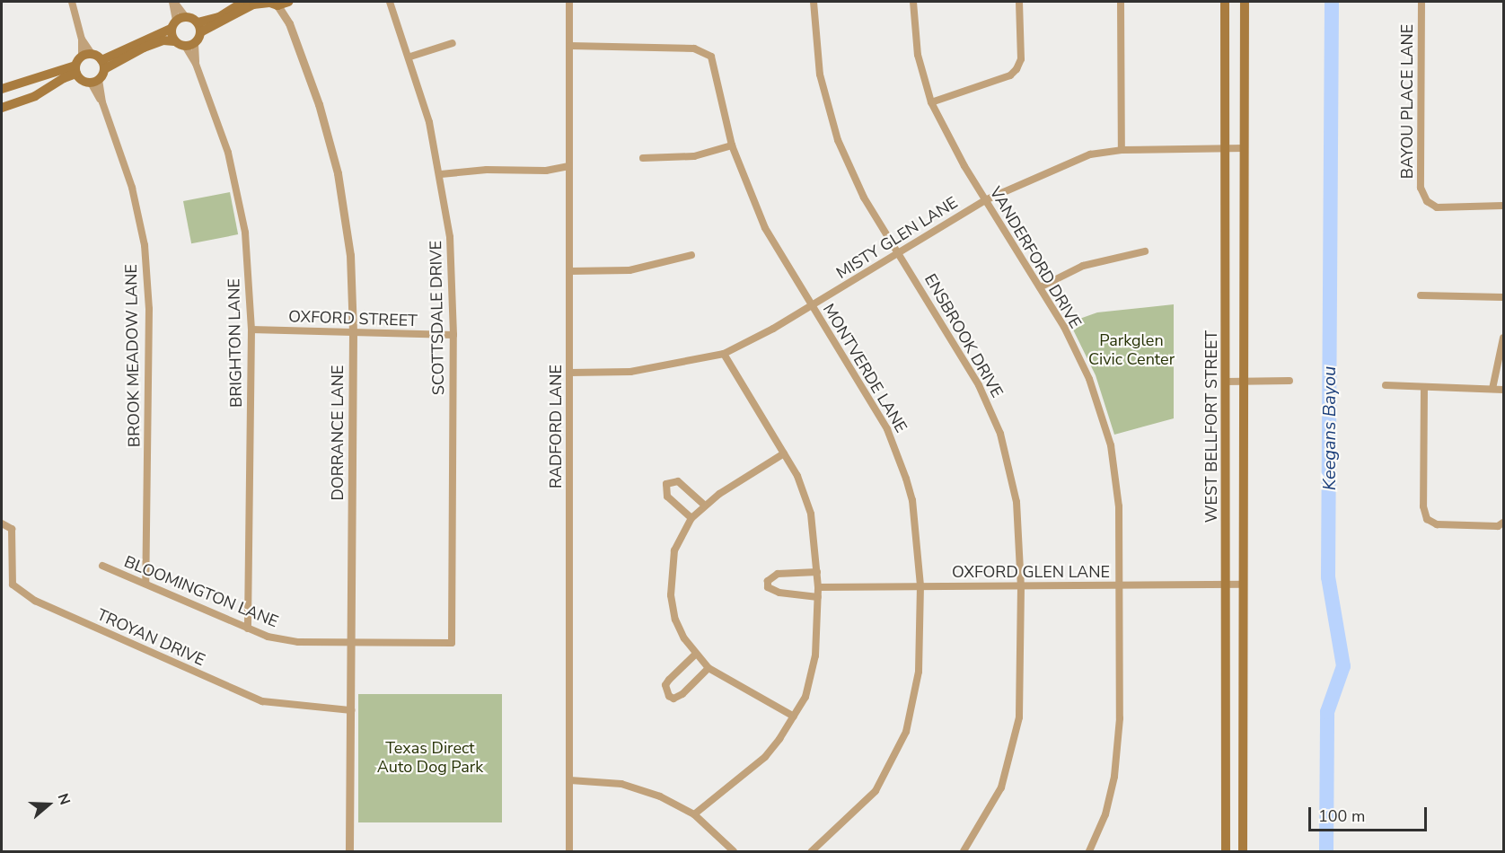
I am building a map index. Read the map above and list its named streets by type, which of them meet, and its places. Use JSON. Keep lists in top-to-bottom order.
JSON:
{
  "streets": {
    "main road": ["WEST BELLFORT STREET"],
    "street": [
      "BAYOU PLACE LANE",
      "MISTY GLEN LANE",
      "VANDERFORD DRIVE",
      "SCOTTSDALE DRIVE",
      "OXFORD STREET",
      "ENSBROOK DRIVE",
      "BRIGHTON LANE",
      "BROOK MEADOW LANE",
      "MONTVERDE LANE",
      "RADFORD LANE",
      "DORRANCE LANE",
      "OXFORD GLEN LANE",
      "BLOOMINGTON LANE",
      "TROYAN DRIVE"
    ]
  },
  "crossings": [
    ["MISTY GLEN LANE", "VANDERFORD DRIVE"],
    ["MISTY GLEN LANE", "ENSBROOK DRIVE"],
    ["MISTY GLEN LANE", "MONTVERDE LANE"],
    ["MISTY GLEN LANE", "RADFORD LANE"],
    ["MISTY GLEN LANE", "WEST BELLFORT STREET"],
    ["VANDERFORD DRIVE", "OXFORD GLEN LANE"],
    ["SCOTTSDALE DRIVE", "OXFORD STREET"],
    ["SCOTTSDALE DRIVE", "BLOOMINGTON LANE"],
    ["OXFORD STREET", "BRIGHTON LANE"],
    ["OXFORD STREET", "DORRANCE LANE"],
    ["ENSBROOK DRIVE", "OXFORD GLEN LANE"],
    ["BRIGHTON LANE", "BLOOMINGTON LANE"],
    ["BROOK MEADOW LANE", "BLOOMINGTON LANE"],
    ["MONTVERDE LANE", "RADFORD LANE"],
    ["MONTVERDE LANE", "OXFORD GLEN LANE"],
    ["WEST BELLFORT STREET", "OXFORD GLEN LANE"],
    ["DORRANCE LANE", "BLOOMINGTON LANE"],
    ["DORRANCE LANE", "TROYAN DRIVE"]
  ],
  "water": ["Keegans Bayou"],
  "parks": ["Parkglen Civic Center", "Texas Direct Auto Dog Park"],
  "scale_bar": "100 m",
  "north": "right"
}
